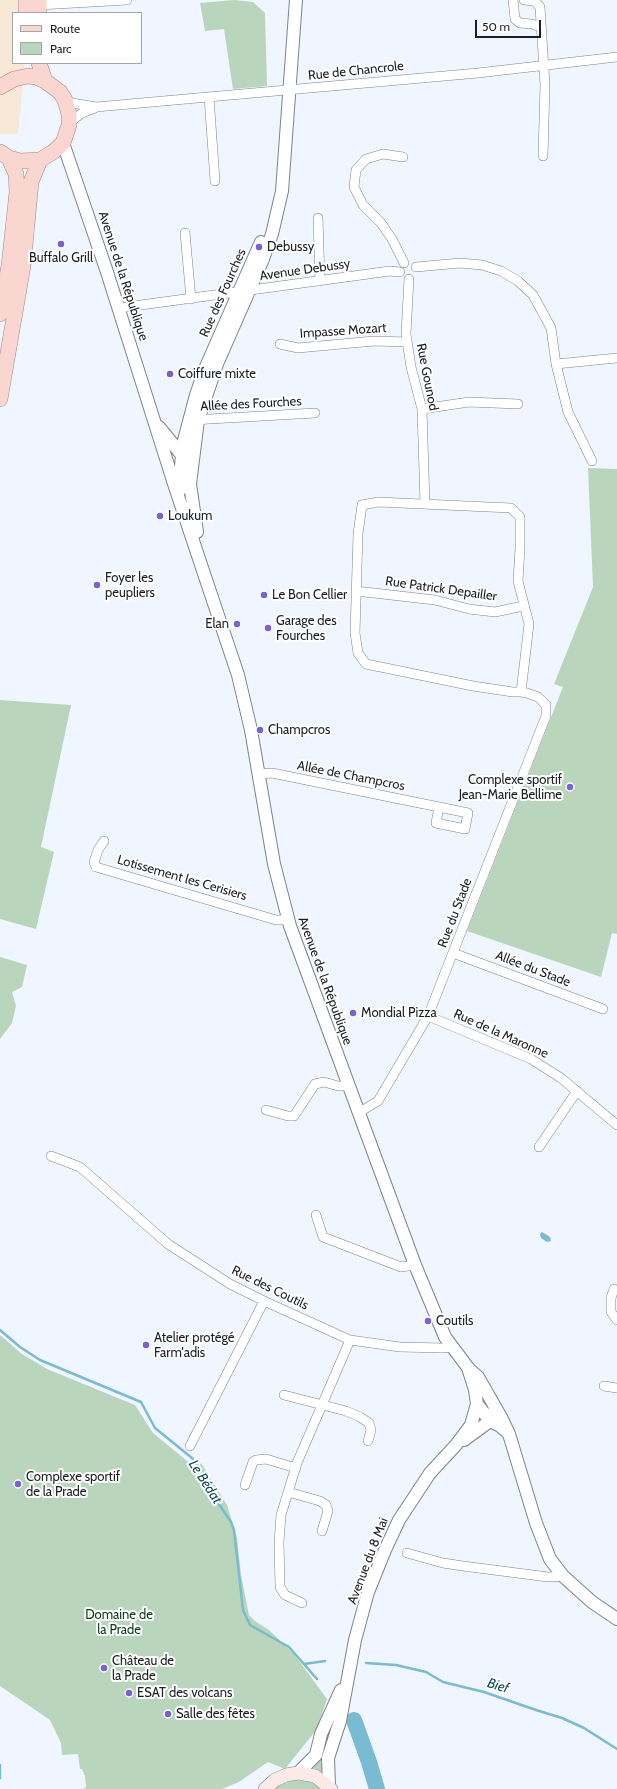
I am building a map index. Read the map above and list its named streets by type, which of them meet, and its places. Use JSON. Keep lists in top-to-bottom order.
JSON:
{
  "streets": {
    "street": [
      "Rue de Chancrole",
      "Avenue Debussy",
      "Avenue de la République",
      "Rue des Fourches",
      "Impasse Mozart",
      "Rue Gounod",
      "Allée des Fourches",
      "Rue Patrick Depailler",
      "Allée de Champcros",
      "Lotissement les Cerisiers",
      "Rue du Stade",
      "Allée du Stade",
      "Rue de la Maronne",
      "Rue des Coutils",
      "Avenue du 8 Mai"
    ]
  },
  "crossings": [
    ["Rue de Chancrole", "Rue des Fourches"],
    ["Avenue Debussy", "Avenue de la République"],
    ["Avenue Debussy", "Rue des Fourches"],
    ["Avenue Debussy", "Rue Gounod"],
    ["Avenue de la République", "Rue des Fourches"],
    ["Avenue de la République", "Allée de Champcros"],
    ["Avenue de la République", "Lotissement les Cerisiers"],
    ["Avenue de la République", "Rue du Stade"],
    ["Avenue de la République", "Rue des Coutils"],
    ["Avenue de la République", "Avenue du 8 Mai"],
    ["Rue des Fourches", "Allée des Fourches"],
    ["Impasse Mozart", "Rue Gounod"],
    ["Rue du Stade", "Allée du Stade"],
    ["Rue du Stade", "Rue de la Maronne"]
  ],
  "water": ["Le Bédat", "Bief"],
  "parks": ["Domaine de la Prade"],
  "places": [
    "Buffalo Grill",
    "Debussy",
    "Coiffure mixte",
    "Loukum",
    "Foyer les peupliers",
    "Le Bon Cellier",
    "Elan",
    "Garage des Fourches",
    "Champcros",
    "Complexe sportif Jean-Marie Bellime",
    "Mondial Pizza",
    "Coutils",
    "Atelier protégé Farm'adis",
    "Complexe sportif de la Prade",
    "Château de la Prade",
    "ESAT des volcans",
    "Salle des fêtes"
  ],
  "legend": ["Route", "Parc"],
  "scale_bar": "50 m"
}
